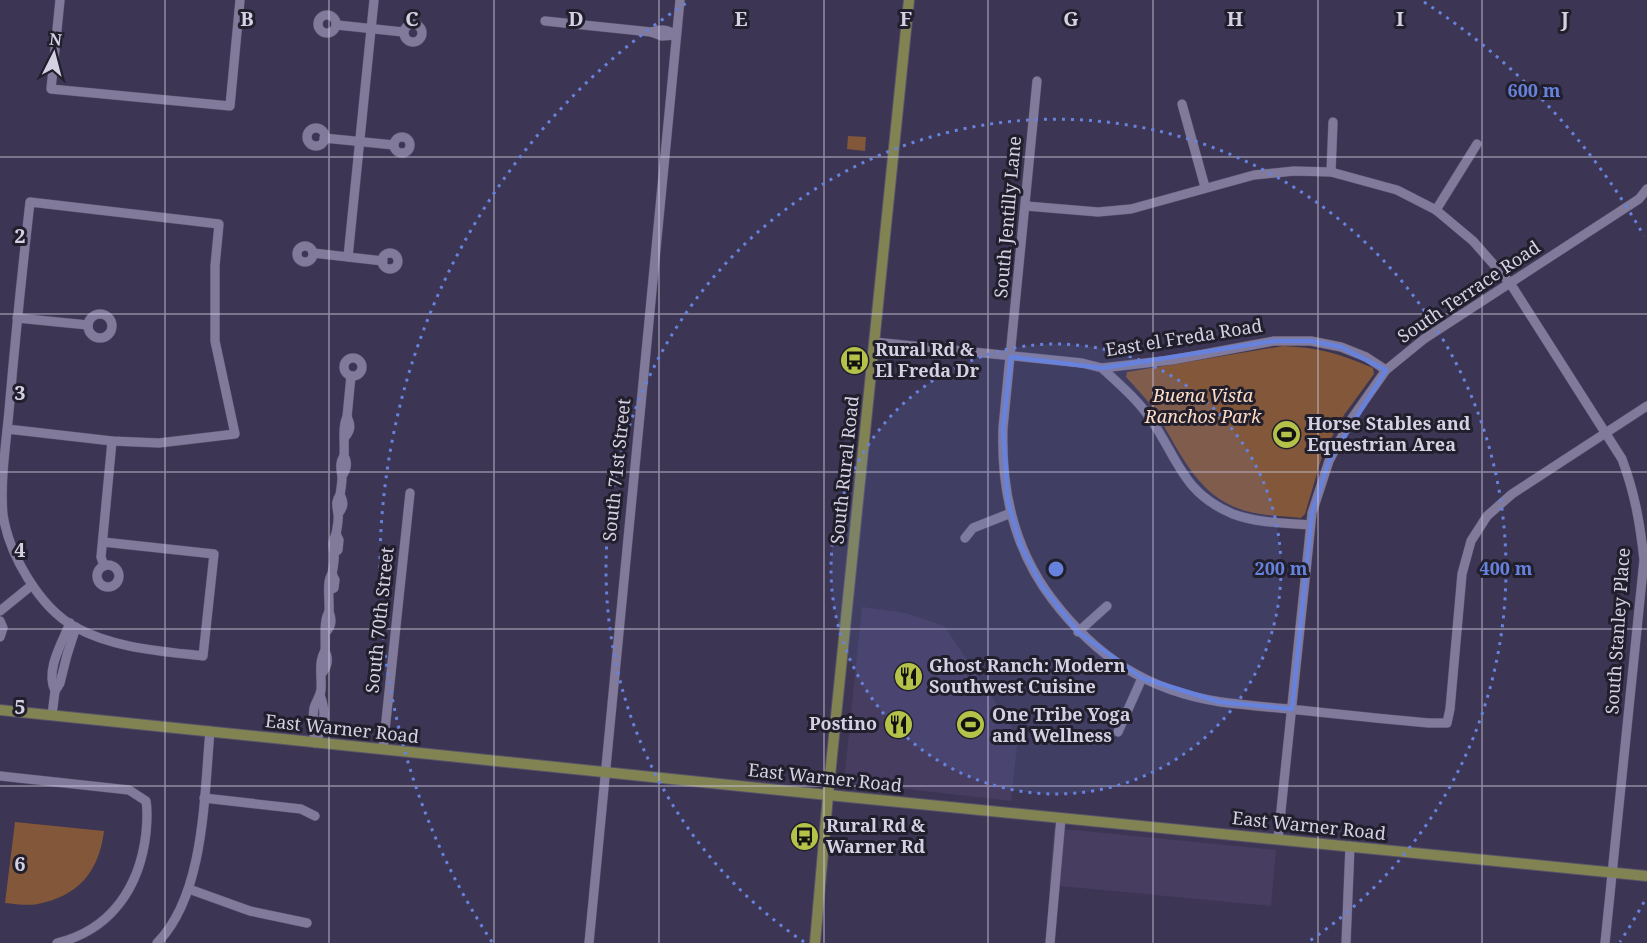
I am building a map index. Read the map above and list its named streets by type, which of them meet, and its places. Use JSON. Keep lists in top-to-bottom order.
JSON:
{
  "streets": {
    "main road": ["South Rural Road", "East Warner Road"],
    "street": [
      "South Jentilly Lane",
      "South Terrace Road",
      "East el Freda Road",
      "South 71st Street",
      "South 70th Street",
      "South Stanley Place"
    ]
  },
  "crossings": [
    ["South Jentilly Lane", "South Terrace Road"],
    ["South Jentilly Lane", "East el Freda Road"],
    ["South Jentilly Lane", "South Stanley Place"],
    ["South Terrace Road", "East el Freda Road"],
    ["South Terrace Road", "South Stanley Place"],
    ["South Terrace Road", "East Warner Road"],
    ["East el Freda Road", "South Rural Road"],
    ["South 71st Street", "East Warner Road"],
    ["South Rural Road", "East Warner Road"],
    ["South 70th Street", "East Warner Road"],
    ["South Stanley Place", "East Warner Road"]
  ],
  "parks": ["Buena Vista Ranchos Park"],
  "places": {
    "bus stop": ["Rural Rd & El Freda Dr", "Rural Rd & Warner Rd"],
    "sports": ["Horse Stables and Equestrian Area", "One Tribe Yoga and Wellness"],
    "restaurant": ["Ghost Ranch: Modern Southwest Cuisine", "Postino"]
  },
  "north": "top",
  "grid": {
    "columns": [
      "B",
      "C",
      "D",
      "E",
      "F",
      "G",
      "H",
      "I",
      "J"
    ],
    "rows": [
      "2",
      "3",
      "4",
      "5",
      "6"
    ]
  },
  "rings": ["600 m", "200 m", "400 m"]
}
